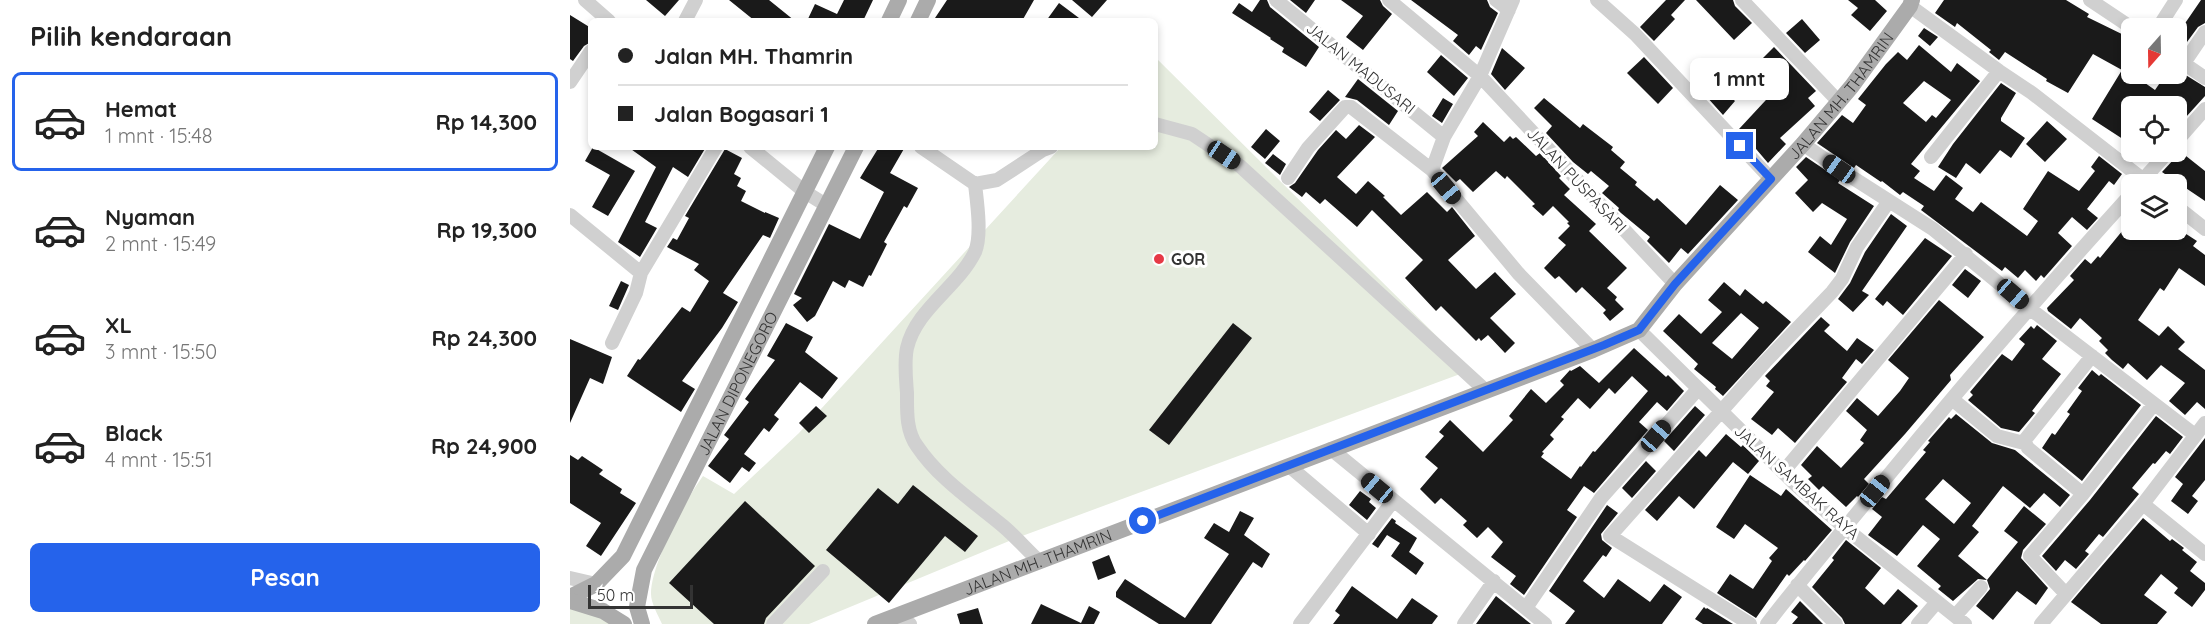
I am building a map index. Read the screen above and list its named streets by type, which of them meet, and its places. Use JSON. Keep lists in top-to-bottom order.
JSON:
{
  "streets": {
    "main road": ["JALAN MH. THAMRIN", "JALAN DIPONEGORO"],
    "street": ["JALAN MADUSARI", "JALAN PUSPASARI", "JALAN SAMBAK RAYA"]
  },
  "crossings": [
    ["JALAN MH. THAMRIN", "JALAN PUSPASARI"],
    ["JALAN MH. THAMRIN", "JALAN SAMBAK RAYA"]
  ],
  "places": ["GOR"],
  "scale_bar": "50 m",
  "north": "bottom",
  "page": {
    "heading": "Pilih kendaraan",
    "banner": ["Jalan MH. Thamrin", "Jalan Bogasari 1"],
    "bubble": "1 mnt",
    "list": [
      {
        "name": "Hemat",
        "note": "1 mnt · 15:48",
        "value": "Rp 14,300"
      },
      {
        "name": "Nyaman",
        "note": "2 mnt · 15:49",
        "value": "Rp 19,300"
      },
      {
        "name": "XL",
        "note": "3 mnt · 15:50",
        "value": "Rp 24,300"
      },
      {
        "name": "Black",
        "note": "4 mnt · 15:51",
        "value": "Rp 24,900"
      }
    ],
    "buttons": "Pesan",
    "scale": "50 m"
  }
}
